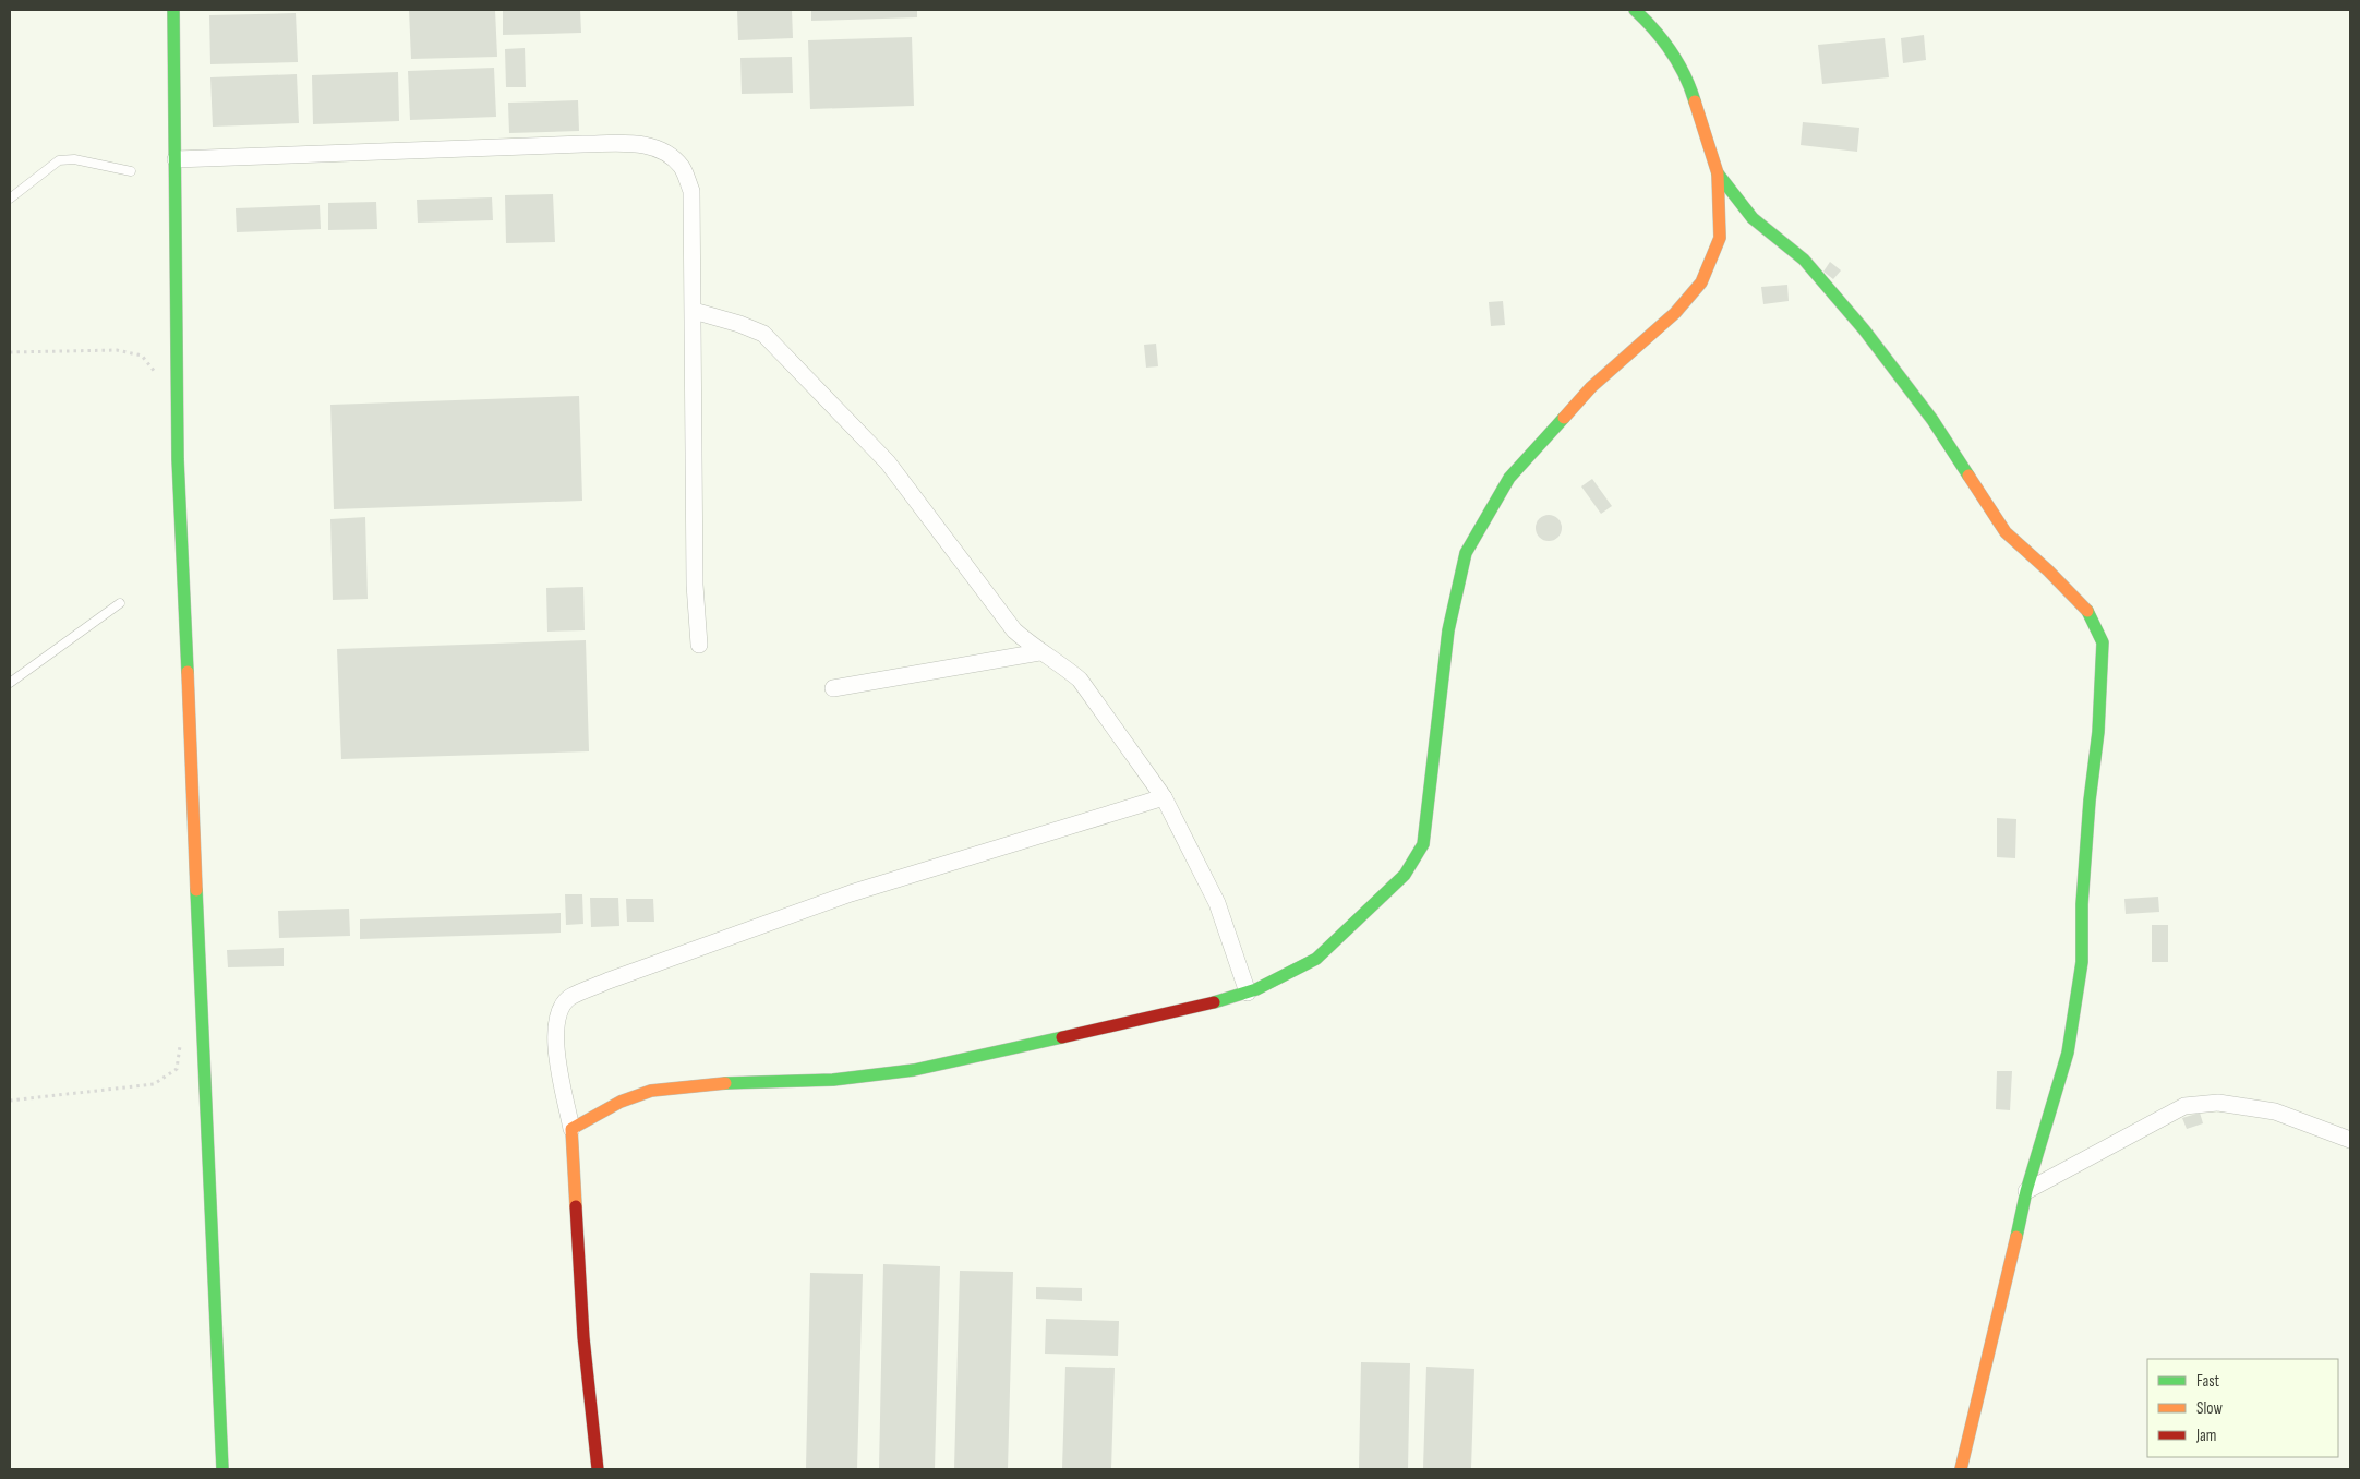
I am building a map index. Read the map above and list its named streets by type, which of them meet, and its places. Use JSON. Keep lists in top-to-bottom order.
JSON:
{
  "legend": ["Fast", "Slow", "Jam"]
}
